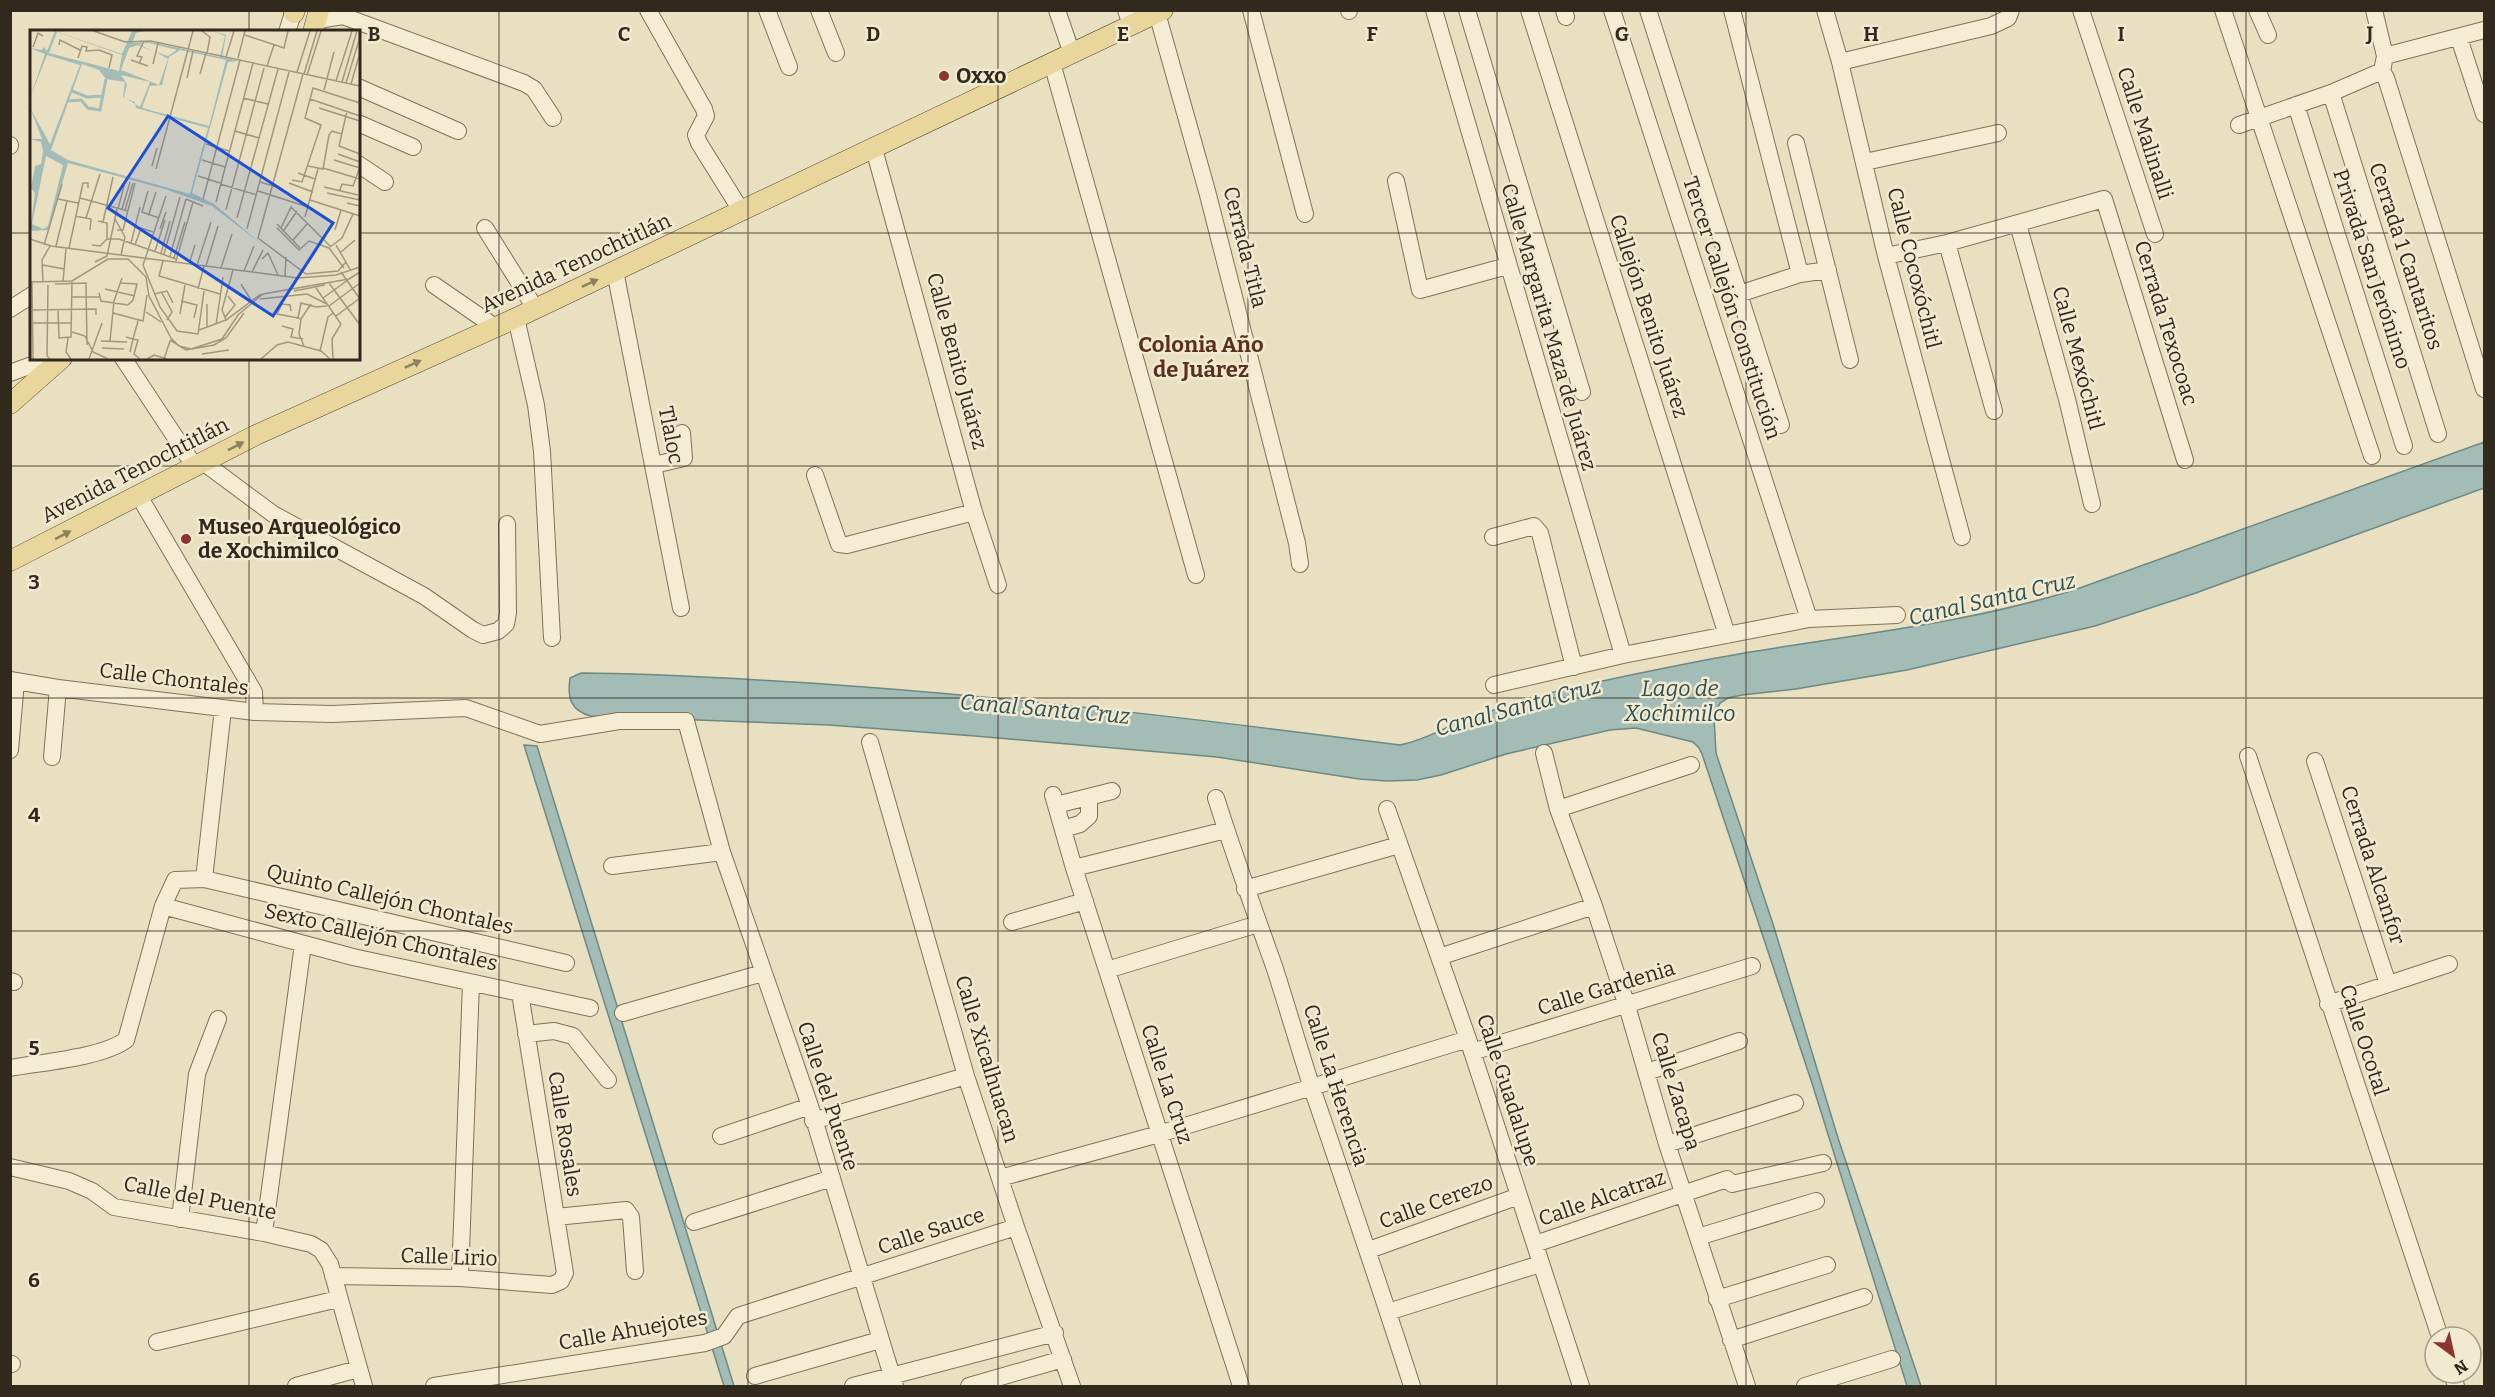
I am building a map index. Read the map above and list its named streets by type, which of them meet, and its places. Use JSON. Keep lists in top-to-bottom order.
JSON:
{
  "streets": {
    "main road": ["Avenida Tenochtitlán"],
    "street": [
      "Calle Malinalli",
      "Cerrada Titla",
      "Cerrada 1 Cantaritos",
      "Calle Cocoxóchitl",
      "Privada San Jerónimo",
      "Tercer Callejón Constitución",
      "Callejón Benito Juárez",
      "Cerrada Texocoac",
      "Calle Margarita Maza de Juárez",
      "Calle Mexóchitl",
      "Calle Benito Juárez",
      "Tlaloc",
      "Calle Chontales",
      "Cerrada Alcanfor",
      "Quinto Callejón Chontales",
      "Sexto Callejón Chontales",
      "Calle Gardenia",
      "Calle Ocotal",
      "Calle Xicalhuacan",
      "Calle La Cruz",
      "Calle La Herencia",
      "Calle Guadalupe",
      "Calle Zacapa",
      "Calle del Puente",
      "Calle Rosales",
      "Calle Alcatraz",
      "Calle Cerezo",
      "Calle Sauce",
      "Calle Lirio",
      "Calle Ahuejotes"
    ]
  },
  "crossings": [
    ["Cerrada Titla", "Avenida Tenochtitlán"],
    ["Avenida Tenochtitlán", "Calle Benito Juárez"],
    ["Avenida Tenochtitlán", "Tlaloc"],
    ["Cerrada Texocoac", "Calle Mexóchitl"],
    ["Calle Chontales", "Calle del Puente"],
    ["Quinto Callejón Chontales", "Sexto Callejón Chontales"],
    ["Sexto Callejón Chontales", "Calle Rosales"],
    ["Calle Gardenia", "Calle Xicalhuacan"],
    ["Calle Gardenia", "Calle La Cruz"],
    ["Calle Gardenia", "Calle La Herencia"],
    ["Calle Gardenia", "Calle Guadalupe"],
    ["Calle Gardenia", "Calle Zacapa"],
    ["Calle Xicalhuacan", "Calle Sauce"],
    ["Calle La Herencia", "Calle Cerezo"],
    ["Calle Guadalupe", "Calle Alcatraz"],
    ["Calle Guadalupe", "Calle Cerezo"],
    ["Calle Zacapa", "Calle Alcatraz"],
    ["Calle del Puente", "Calle Sauce"],
    ["Calle del Puente", "Calle Lirio"],
    ["Calle del Puente", "Calle Ahuejotes"],
    ["Calle Rosales", "Calle Lirio"],
    ["Calle Sauce", "Calle Ahuejotes"]
  ],
  "one_way": ["Avenida Tenochtitlán"],
  "districts": ["Colonia Año de Juárez"],
  "water": ["Canal Santa Cruz", "Lago de Xochimilco"],
  "places": ["Oxxo", "Museo Arqueológico de Xochimilco"],
  "north": "bottom right",
  "grid": {
    "columns": [
      "B",
      "C",
      "D",
      "E",
      "F",
      "G",
      "H",
      "I",
      "J"
    ],
    "rows": [
      "3",
      "4",
      "5",
      "6"
    ]
  }
}
